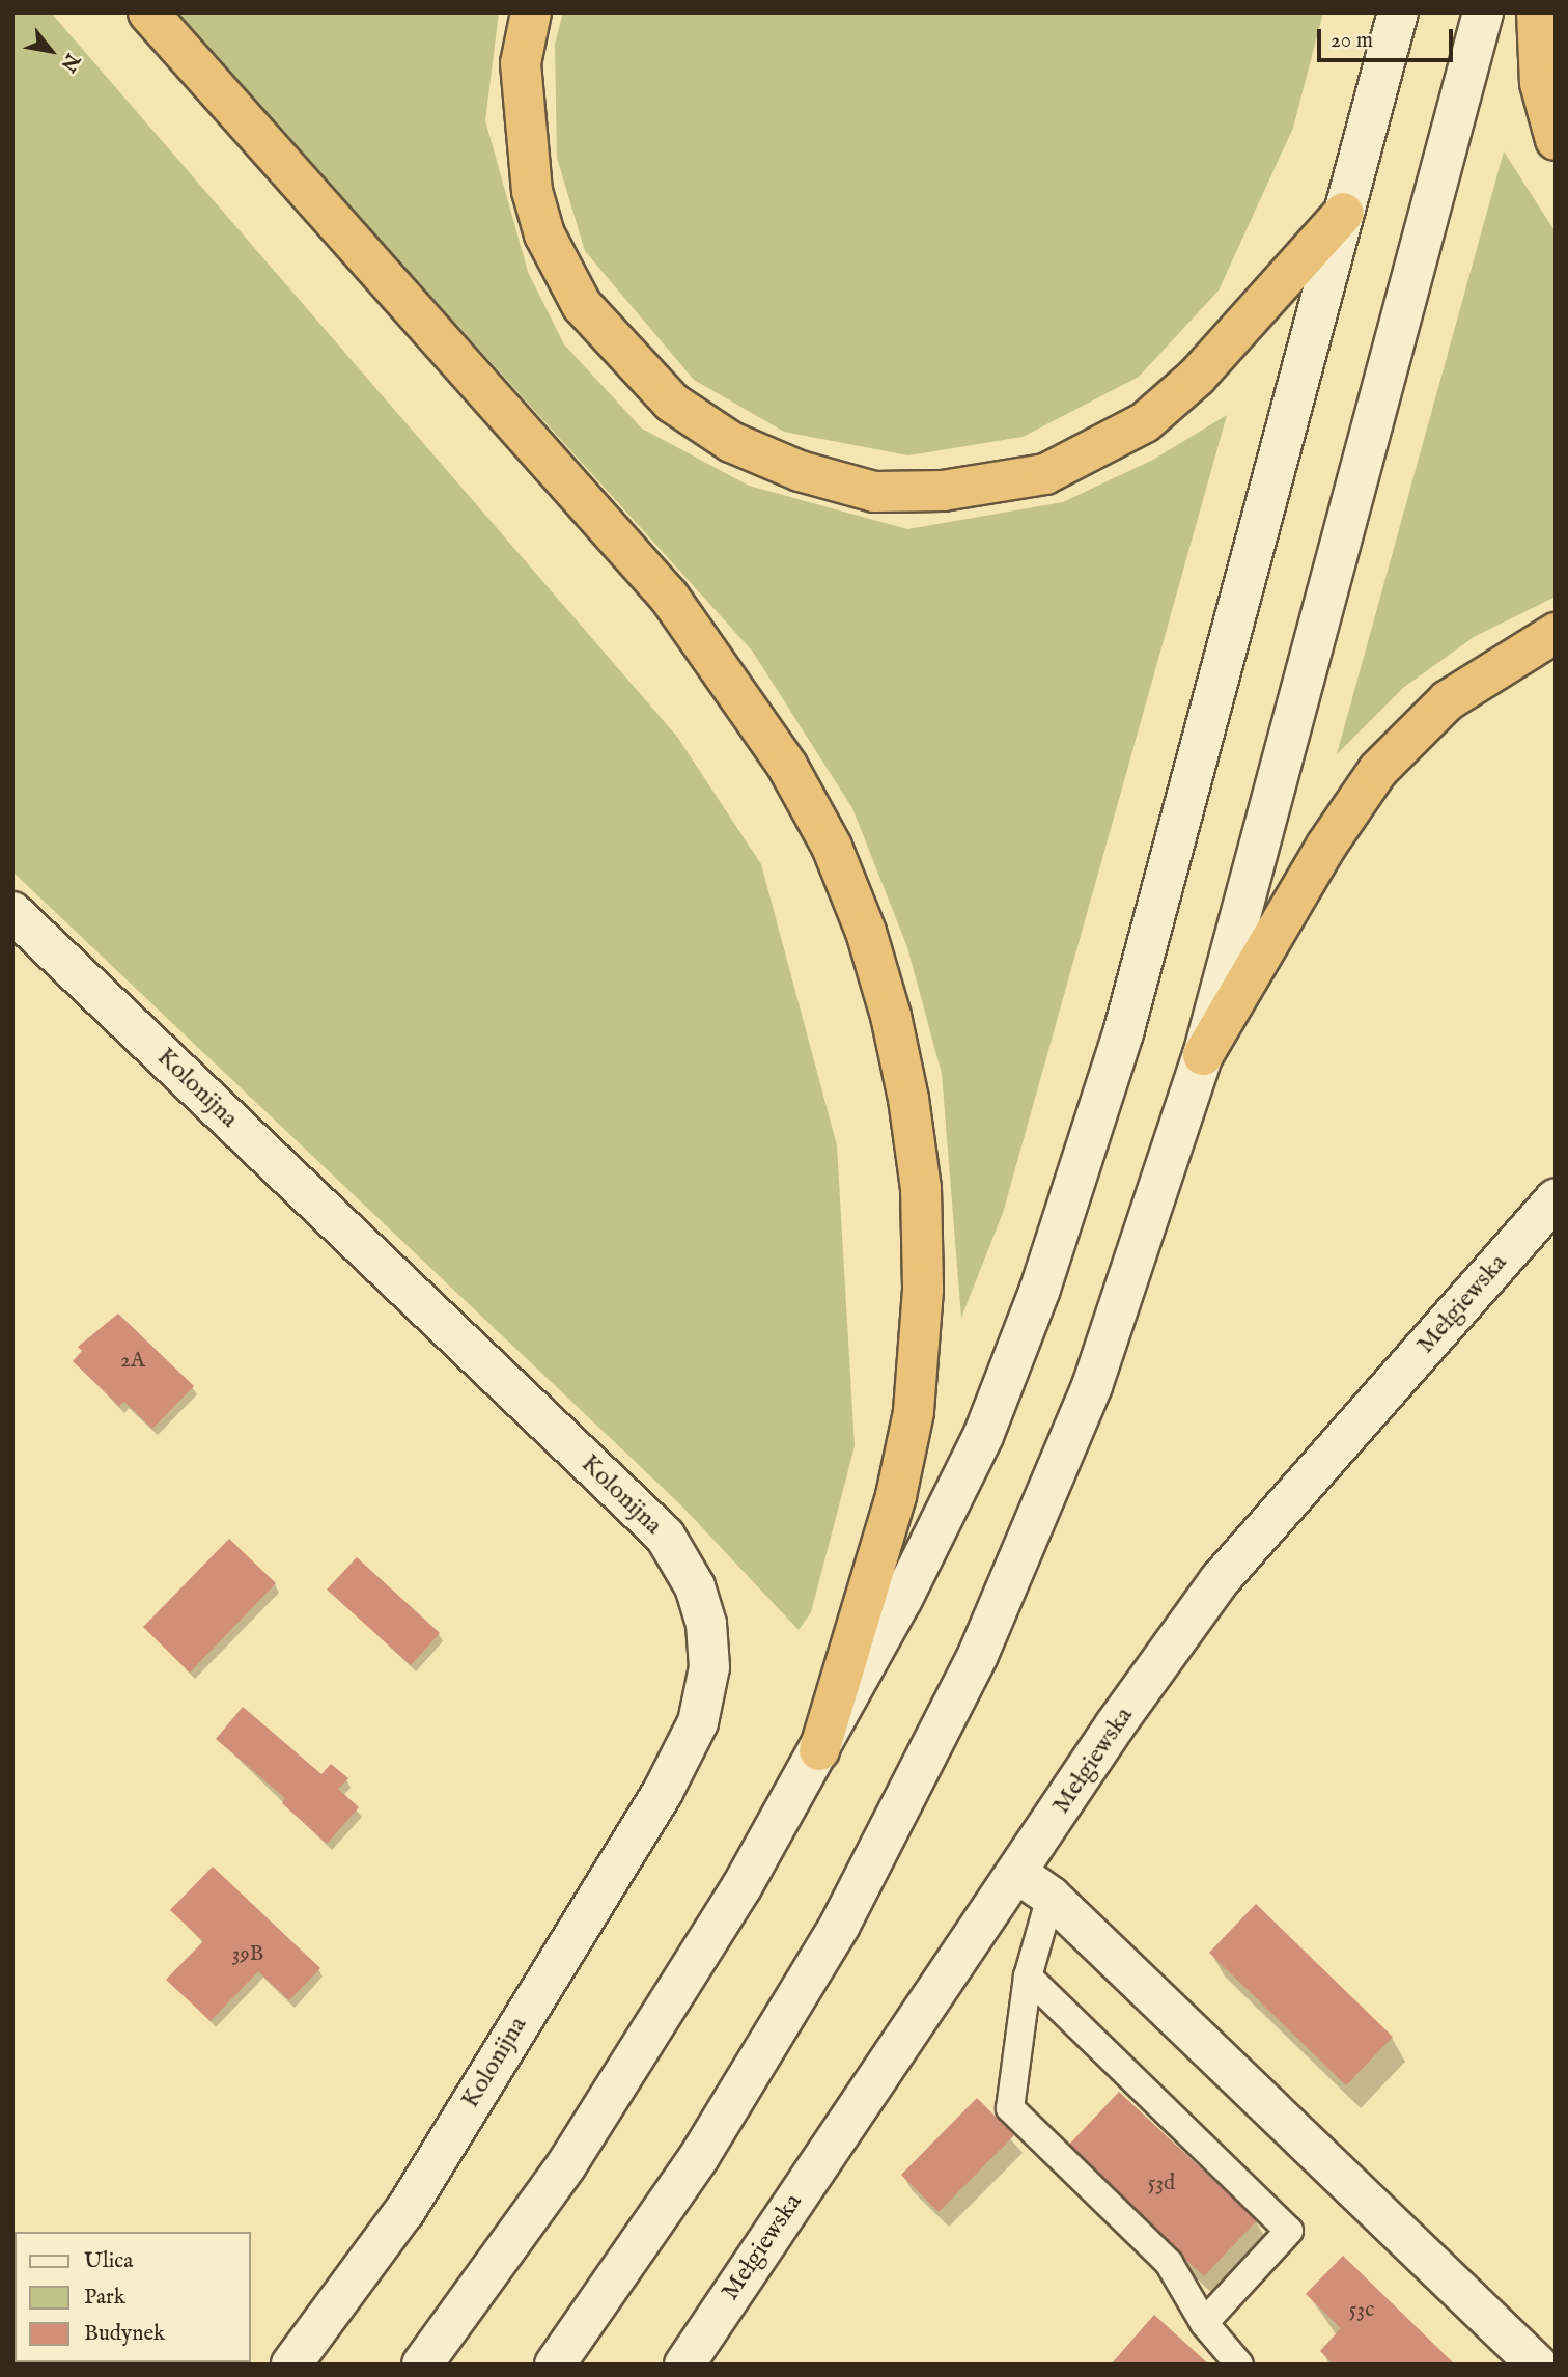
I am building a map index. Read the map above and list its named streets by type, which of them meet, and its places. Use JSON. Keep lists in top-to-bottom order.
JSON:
{
  "streets": {
    "main road": ["Kolonijna", "Mełgiewska"]
  },
  "house_numbers": [
    "2A",
    "39B",
    "53d",
    "53c"
  ],
  "legend": ["Ulica", "Park", "Budynek"],
  "scale_bar": "20 m",
  "north": "bottom right"
}
